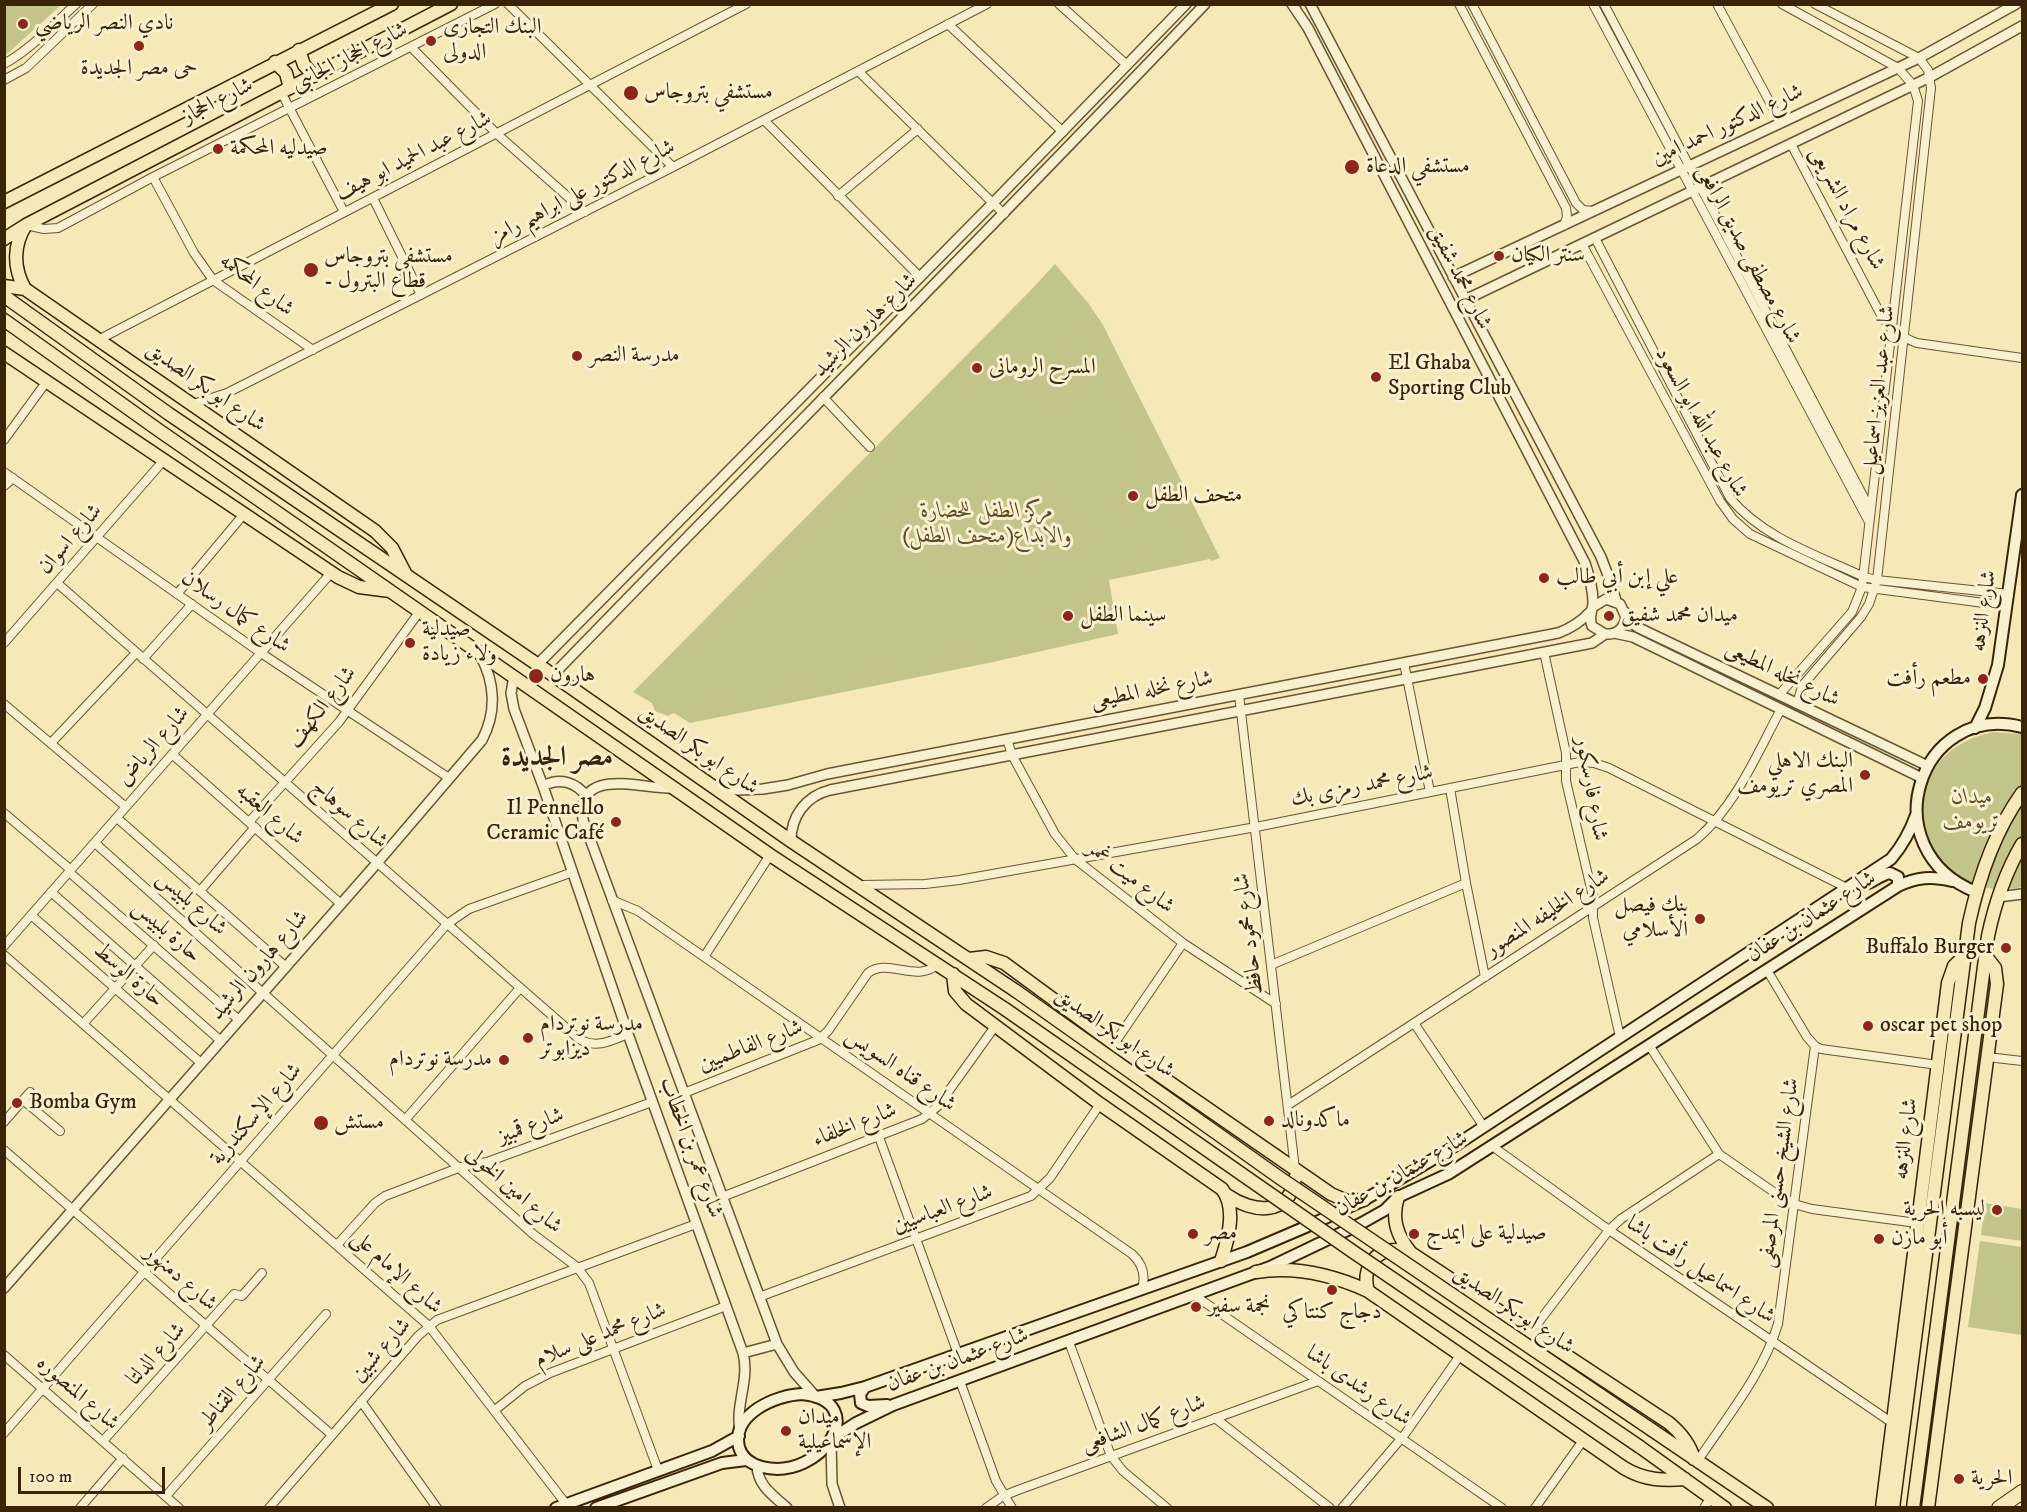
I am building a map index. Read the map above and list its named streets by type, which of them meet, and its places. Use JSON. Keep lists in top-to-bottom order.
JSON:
{
  "streets": {
    "main road": [
      "شارع الحجاز",
      "شارع ابو بكر الصديق",
      "شارع النزهه",
      "شارع عثمان بن عفان"
    ],
    "street": [
      "شارع الحجاز الجانبى",
      "شارع الدكتور احمد امين",
      "شارع عبد الحميد ابو هيف",
      "شارع الدكتور على ابراهيم رامز",
      "شارع مراد الشريعى",
      "شارع مصطفى صديق الرافعى",
      "شارع محمد شفيق",
      "شارع المحكمه",
      "شارع هارون الرشيد",
      "شارع عبد العزيز اسماعيل",
      "شارع عبد الله ابو السعود",
      "شارع اسوان",
      "شارع كمال رسلان",
      "شارع نخله المطيعى",
      "شارع الكهف",
      "شارع الرياض",
      "شارع محمد رمزى بك",
      "شارع فارسكور",
      "شارع العقبه",
      "شارع سوهاج",
      "شارع ميت غمر",
      "شارع بلبيس",
      "شارع الخليفه المنصور",
      "حارة بلبيس",
      "شارع محمود حافظ",
      "حارة الوسط",
      "شارع الفاطميين",
      "شارع قناه السويس",
      "شارع الإسكندرية",
      "شارع الخلفاء",
      "شارع قمبيز",
      "شارع عمر بن الخطاب",
      "شارع الشيخ حسنى المرصفى",
      "شارع امين الخولى",
      "شارع العباسيين",
      "شارع اسماعيل رأفت باشا",
      "شارع الإمام على",
      "شارع دمنهور",
      "شارع محمد على سلام",
      "شارع شبين",
      "شارع الدلتا",
      "شارع رشدى باشا",
      "شارع القناطر",
      "شارع المنصوره",
      "شارع كمال الشافعى"
    ]
  },
  "crossings": [
    ["شارع الحجاز الجانبى", "شارع الحجاز"],
    ["شارع الحجاز الجانبى", "شارع المحكمه"],
    ["شارع الدكتور احمد امين", "شارع مراد الشريعى"],
    ["شارع الدكتور احمد امين", "شارع مصطفى صديق الرافعى"],
    ["شارع الدكتور احمد امين", "شارع محمد شفيق"],
    ["شارع الدكتور احمد امين", "شارع عبد العزيز اسماعيل"],
    ["شارع الدكتور احمد امين", "شارع عبد الله ابو السعود"],
    ["شارع عبد الحميد ابو هيف", "شارع المحكمه"],
    ["شارع عبد الحميد ابو هيف", "شارع ابو بكر الصديق"],
    ["شارع الدكتور على ابراهيم رامز", "شارع المحكمه"],
    ["شارع الدكتور على ابراهيم رامز", "شارع ابو بكر الصديق"],
    ["شارع مراد الشريعى", "شارع عبد العزيز اسماعيل"],
    ["شارع مصطفى صديق الرافعى", "شارع عبد العزيز اسماعيل"],
    ["شارع محمد شفيق", "شارع نخله المطيعى"],
    ["شارع هارون الرشيد", "شارع ابو بكر الصديق"],
    ["شارع هارون الرشيد", "شارع كمال رسلان"],
    ["شارع هارون الرشيد", "شارع العقبه"],
    ["شارع هارون الرشيد", "شارع سوهاج"],
    ["شارع هارون الرشيد", "شارع بلبيس"],
    ["شارع هارون الرشيد", "حارة بلبيس"],
    ["شارع هارون الرشيد", "حارة الوسط"],
    ["شارع هارون الرشيد", "شارع امين الخولى"],
    ["شارع هارون الرشيد", "شارع الإمام على"],
    ["شارع هارون الرشيد", "شارع دمنهور"],
    ["شارع ابو بكر الصديق", "شارع اسوان"],
    ["شارع ابو بكر الصديق", "شارع نخله المطيعى"],
    ["شارع ابو بكر الصديق", "شارع الكهف"],
    ["شارع ابو بكر الصديق", "شارع الرياض"],
    ["شارع ابو بكر الصديق", "شارع محمد رمزى بك"],
    ["شارع ابو بكر الصديق", "شارع عثمان بن عفان"],
    ["شارع ابو بكر الصديق", "شارع محمود حافظ"],
    ["شارع ابو بكر الصديق", "شارع الفاطميين"],
    ["شارع ابو بكر الصديق", "شارع عمر بن الخطاب"],
    ["شارع ابو بكر الصديق", "شارع الشيخ حسنى المرصفى"],
    ["شارع عبد العزيز اسماعيل", "شارع عبد الله ابو السعود"],
    ["شارع عبد العزيز اسماعيل", "شارع نخله المطيعى"],
    ["شارع عبد الله ابو السعود", "شارع النزهه"],
    ["شارع اسوان", "شارع كمال رسلان"],
    ["شارع اسوان", "شارع سوهاج"],
    ["شارع النزهه", "شارع اسماعيل رأفت باشا"],
    ["شارع كمال رسلان", "شارع الكهف"],
    ["شارع كمال رسلان", "شارع الرياض"],
    ["شارع نخله المطيعى", "شارع فارسكور"],
    ["شارع نخله المطيعى", "شارع ميت غمر"],
    ["شارع نخله المطيعى", "شارع الخليفه المنصور"],
    ["شارع نخله المطيعى", "شارع محمود حافظ"],
    ["شارع الكهف", "شارع العقبه"],
    ["شارع الكهف", "شارع سوهاج"],
    ["شارع الرياض", "شارع العقبه"],
    ["شارع الرياض", "شارع سوهاج"],
    ["شارع الرياض", "شارع بلبيس"],
    ["شارع الرياض", "حارة بلبيس"],
    ["شارع الرياض", "حارة الوسط"],
    ["شارع محمد رمزى بك", "شارع فارسكور"],
    ["شارع محمد رمزى بك", "شارع ميت غمر"],
    ["شارع محمد رمزى بك", "شارع الخليفه المنصور"],
    ["شارع محمد رمزى بك", "شارع عثمان بن عفان"],
    ["شارع محمد رمزى بك", "شارع محمود حافظ"],
    ["شارع فارسكور", "شارع الخليفه المنصور"],
    ["شارع فارسكور", "شارع عثمان بن عفان"],
    ["شارع سوهاج", "شارع الإسكندرية"],
    ["شارع سوهاج", "شارع عمر بن الخطاب"],
    ["شارع ميت غمر", "شارع محمود حافظ"],
    ["شارع بلبيس", "شارع امين الخولى"],
    ["شارع الخليفه المنصور", "شارع محمود حافظ"],
    ["شارع عثمان بن عفان", "شارع قناه السويس"],
    ["شارع عثمان بن عفان", "شارع عمر بن الخطاب"],
    ["شارع عثمان بن عفان", "شارع اسماعيل رأفت باشا"],
    ["شارع عثمان بن عفان", "شارع رشدى باشا"],
    ["شارع الفاطميين", "شارع قناه السويس"],
    ["شارع الفاطميين", "شارع عمر بن الخطاب"],
    ["شارع قناه السويس", "شارع الخلفاء"],
    ["شارع قناه السويس", "شارع عمر بن الخطاب"],
    ["شارع قناه السويس", "شارع العباسيين"],
    ["شارع الإسكندرية", "شارع عمر بن الخطاب"],
    ["شارع الإسكندرية", "شارع امين الخولى"],
    ["شارع الإسكندرية", "شارع الإمام على"],
    ["شارع الإسكندرية", "شارع دمنهور"],
    ["شارع الإسكندرية", "شارع المنصوره"],
    ["شارع الخلفاء", "شارع عمر بن الخطاب"],
    ["شارع قمبيز", "شارع عمر بن الخطاب"],
    ["شارع قمبيز", "شارع امين الخولى"],
    ["شارع قمبيز", "شارع الإمام على"],
    ["شارع عمر بن الخطاب", "شارع العباسيين"],
    ["شارع عمر بن الخطاب", "شارع محمد على سلام"],
    ["شارع عمر بن الخطاب", "شارع شبين"],
    ["شارع الشيخ حسنى المرصفى", "شارع اسماعيل رأفت باشا"],
    ["شارع امين الخولى", "شارع محمد على سلام"],
    ["شارع امين الخولى", "شارع شبين"],
    ["شارع الإمام على", "شارع محمد على سلام"],
    ["شارع الإمام على", "شارع شبين"],
    ["شارع دمنهور", "شارع شبين"],
    ["شارع دمنهور", "شارع الدلتا"],
    ["شارع دمنهور", "شارع القناطر"],
    ["شارع الدلتا", "شارع المنصوره"],
    ["شارع رشدى باشا", "شارع كمال الشافعى"],
    ["شارع القناطر", "شارع المنصوره"]
  ],
  "districts": ["مصر الجديدة"],
  "parks": ["مركز الطفل للحضارة والابداع(متحف الطفل)", "ميدان تريومف"],
  "places": [
    "نادي النصر الرياضي",
    "البنك التجارى الدولى",
    "حى مصر الجديدة",
    "مستشفي بتروجاس",
    "صيدليه المحكمة",
    "مستشفي الدعاة",
    "سنتر الكيان",
    "مستشفي بتروجاس - قطاع البترول",
    "مدرسة النصر",
    "المسرح الرومانى",
    "El Ghaba Sporting Club",
    "متحف الطفل",
    "علي إبن أبي طالب",
    "سينما الطفل",
    "ميدان محمد شفيق",
    "صيدلية ولاء زيادة",
    "هارون",
    "مطعم رأفت",
    "البنك الاهلي المصري تريومف",
    "Il Pennello Ceramic Café",
    "بنك فيصل الأسلامي",
    "Buffalo Burger",
    "oscar pet shop",
    "مدرسة نوتردام ديزابوتر",
    "مدرسة نوتردام",
    "Bomba Gym",
    "ماكدونالد",
    "مستش",
    "ليسبه الحرية",
    "مصر",
    "صيدلية على ايمدج",
    "أبو مازن",
    "دجاج كنتاكي",
    "نجمة سفير",
    "ميدان الإسماعيلية",
    "الحرية"
  ],
  "scale_bar": "100 m"
}
